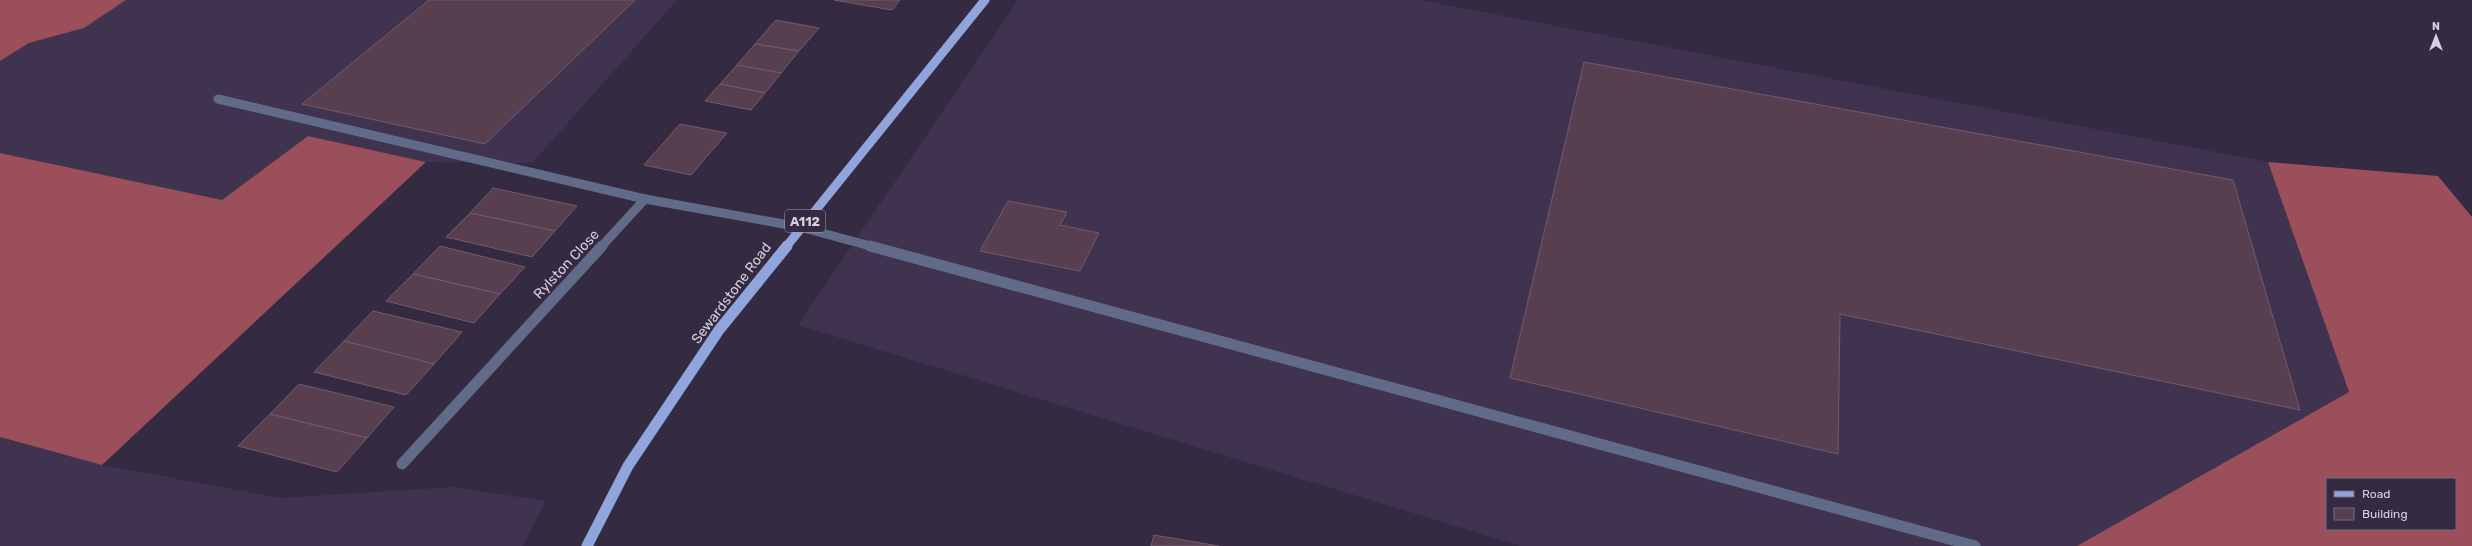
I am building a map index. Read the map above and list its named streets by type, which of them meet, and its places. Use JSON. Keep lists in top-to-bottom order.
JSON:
{
  "streets": {
    "main road": ["A112", "Sewardstone Road"],
    "street": ["Rylston Close"]
  },
  "legend": ["Road", "Building"],
  "north": "top"
}
